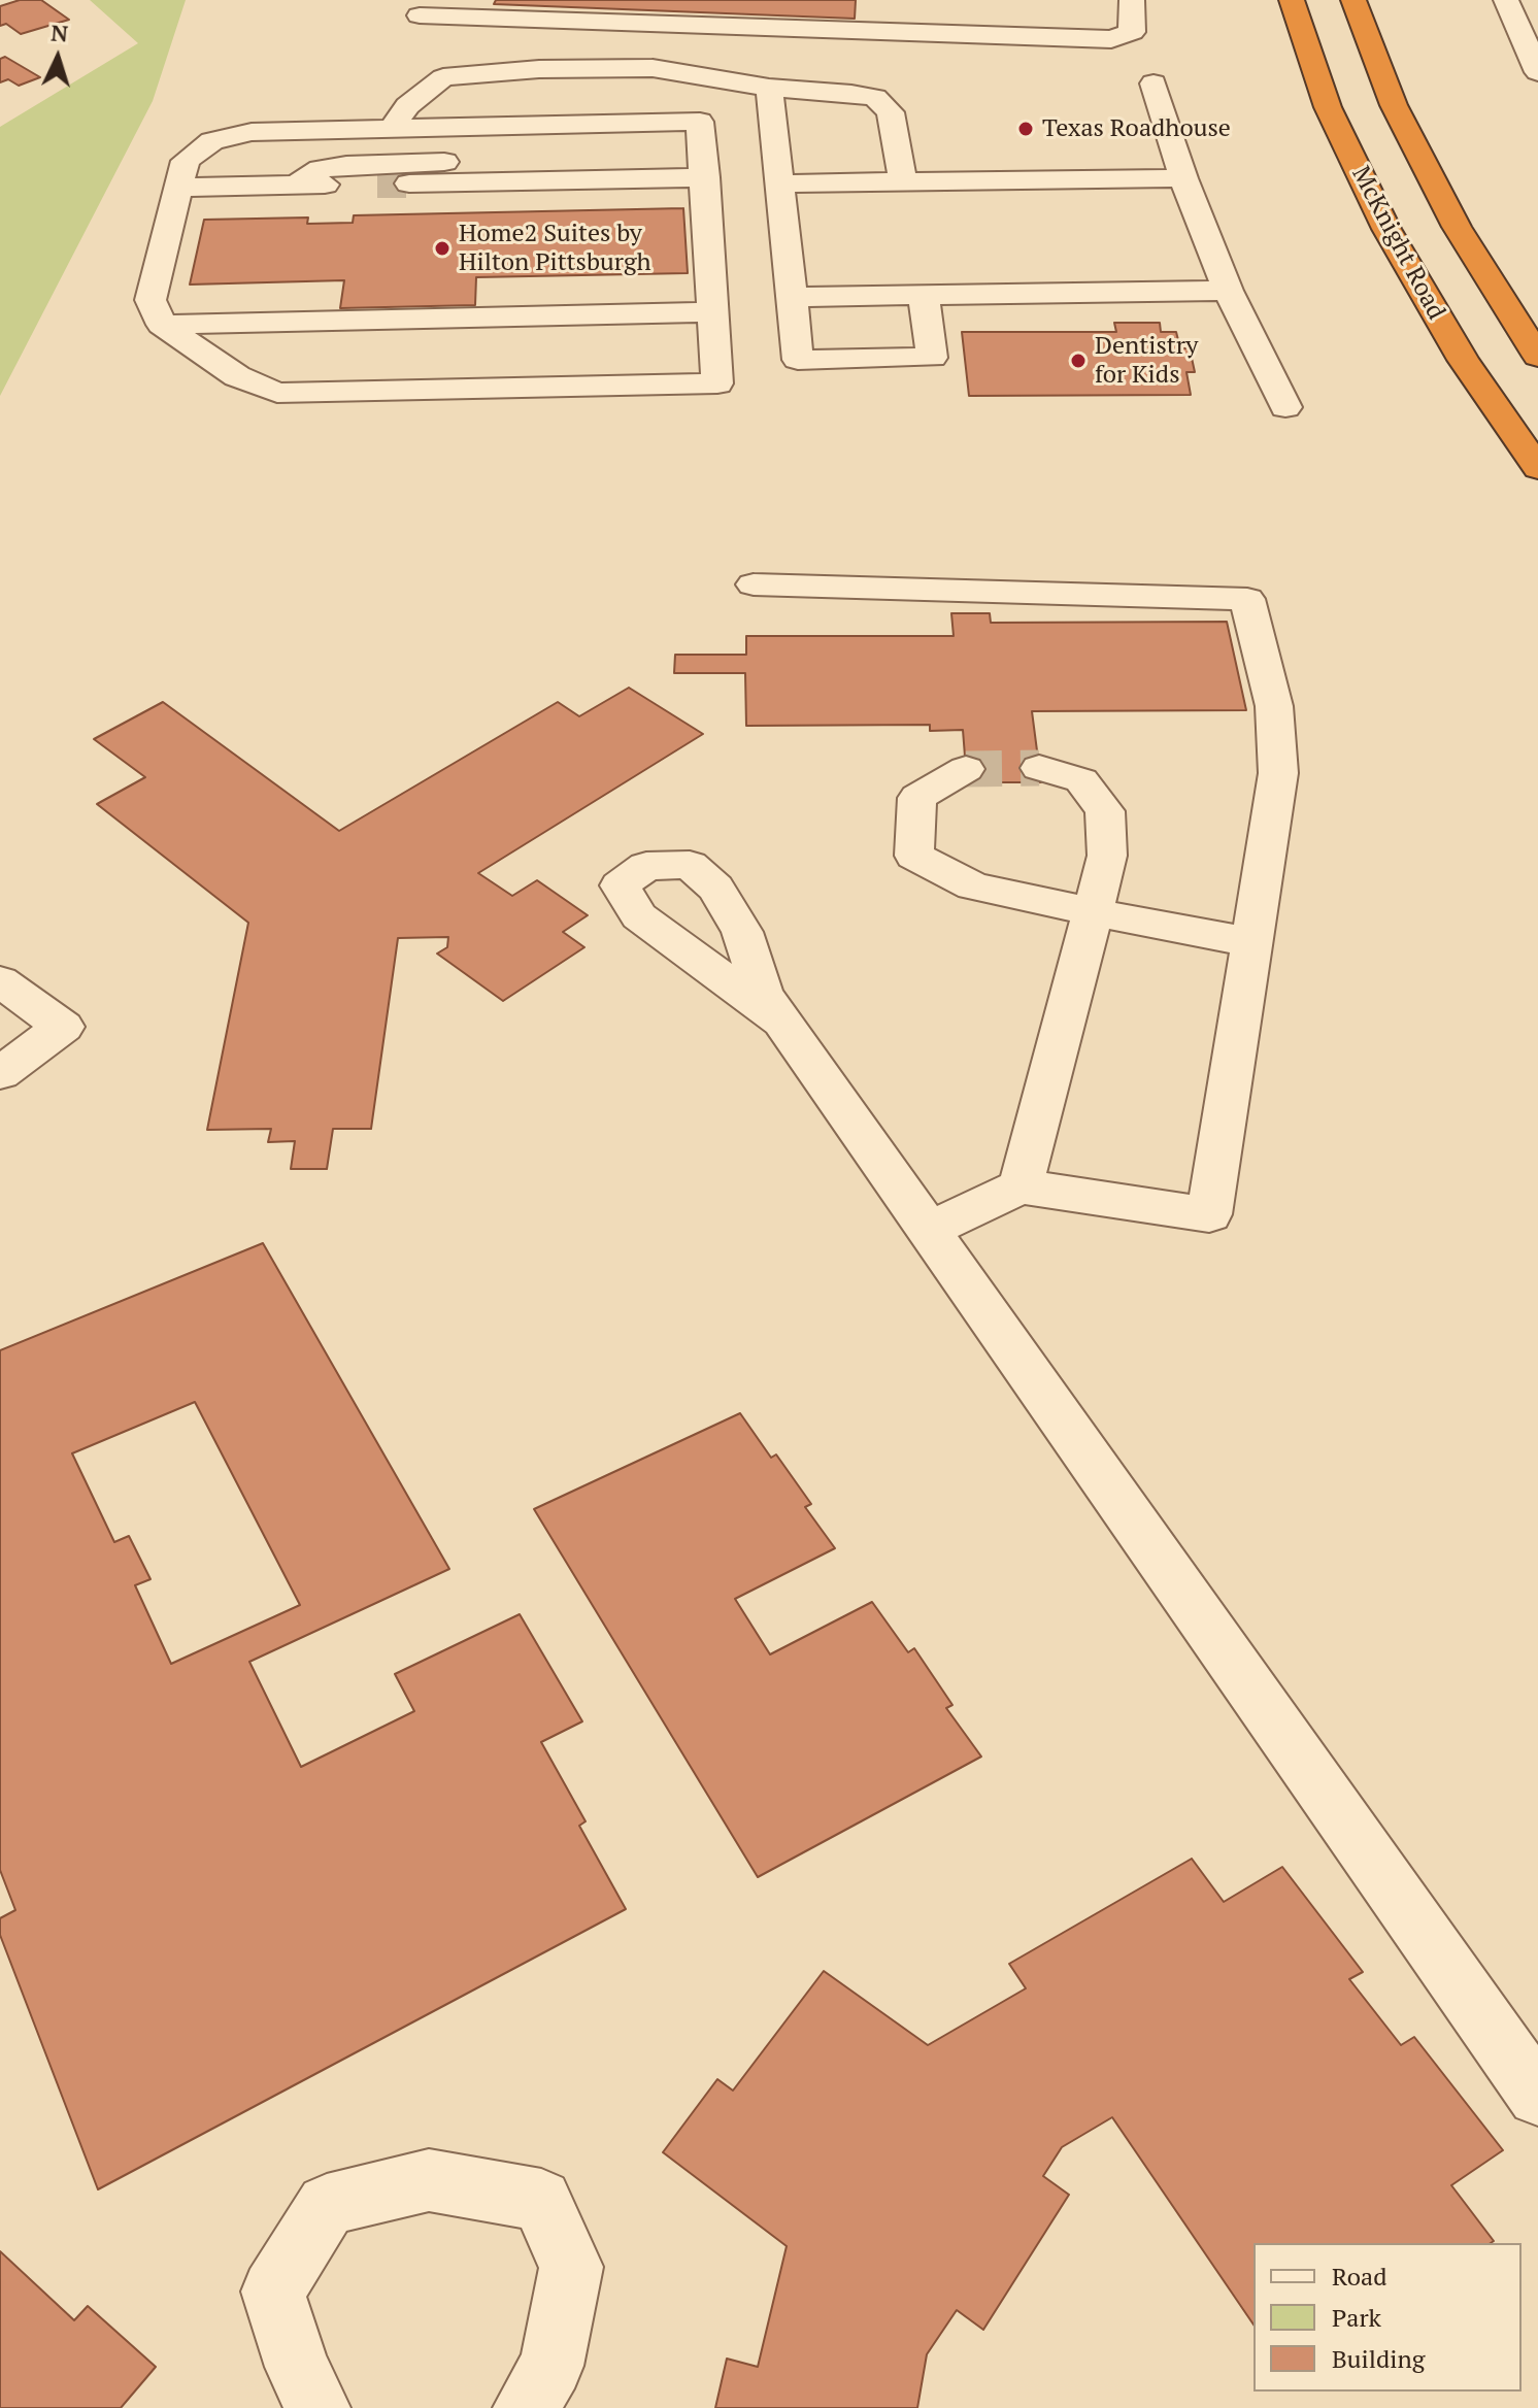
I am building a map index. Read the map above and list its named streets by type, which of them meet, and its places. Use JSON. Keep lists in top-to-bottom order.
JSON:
{
  "streets": {
    "highway": ["McKnight Road"]
  },
  "places": ["Texas Roadhouse", "Home2 Suites by Hilton Pittsburgh", "Dentistry for Kids"],
  "legend": ["Road", "Park", "Building"],
  "north": "top"
}
